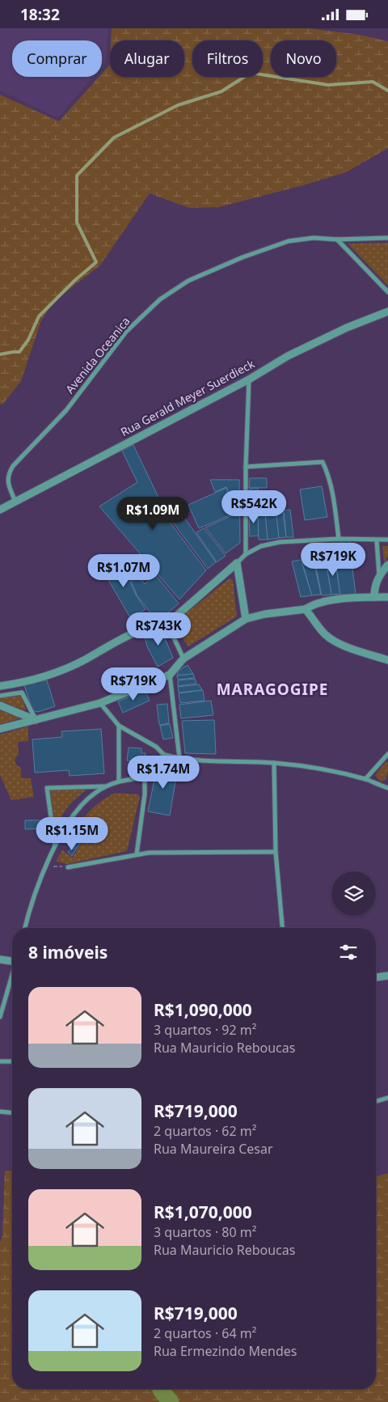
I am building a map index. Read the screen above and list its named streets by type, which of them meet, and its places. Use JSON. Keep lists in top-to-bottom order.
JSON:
{
  "streets": {
    "street": ["Avenida Oceanica", "Rua Gerald Meyer Suerdieck"]
  },
  "crossings": [
    ["Avenida Oceanica", "Rua Gerald Meyer Suerdieck"]
  ],
  "districts": ["MARAGOGIPE"],
  "page": {
    "status": "18:32",
    "chip": [
      "Comprar",
      "Alugar",
      "Filtros",
      "Novo"
    ],
    "price": [
      "R$542K",
      "R$1.09M",
      "R$719K",
      "R$1.07M",
      "R$743K",
      "R$719K",
      "R$1.74M",
      "R$1.15M"
    ],
    "heading": "8 imóveis",
    "list": [
      {
        "name": "R$1,090,000",
        "note": "3 quartos · 92 m² · Rua Mauricio Reboucas"
      },
      {
        "name": "R$719,000",
        "note": "2 quartos · 62 m² · Rua Maureira Cesar"
      },
      {
        "name": "R$1,070,000",
        "note": "3 quartos · 80 m² · Rua Mauricio Reboucas"
      },
      {
        "name": "R$719,000",
        "note": "2 quartos · 64 m² · Rua Ermezindo Mendes"
      }
    ]
  }
}
